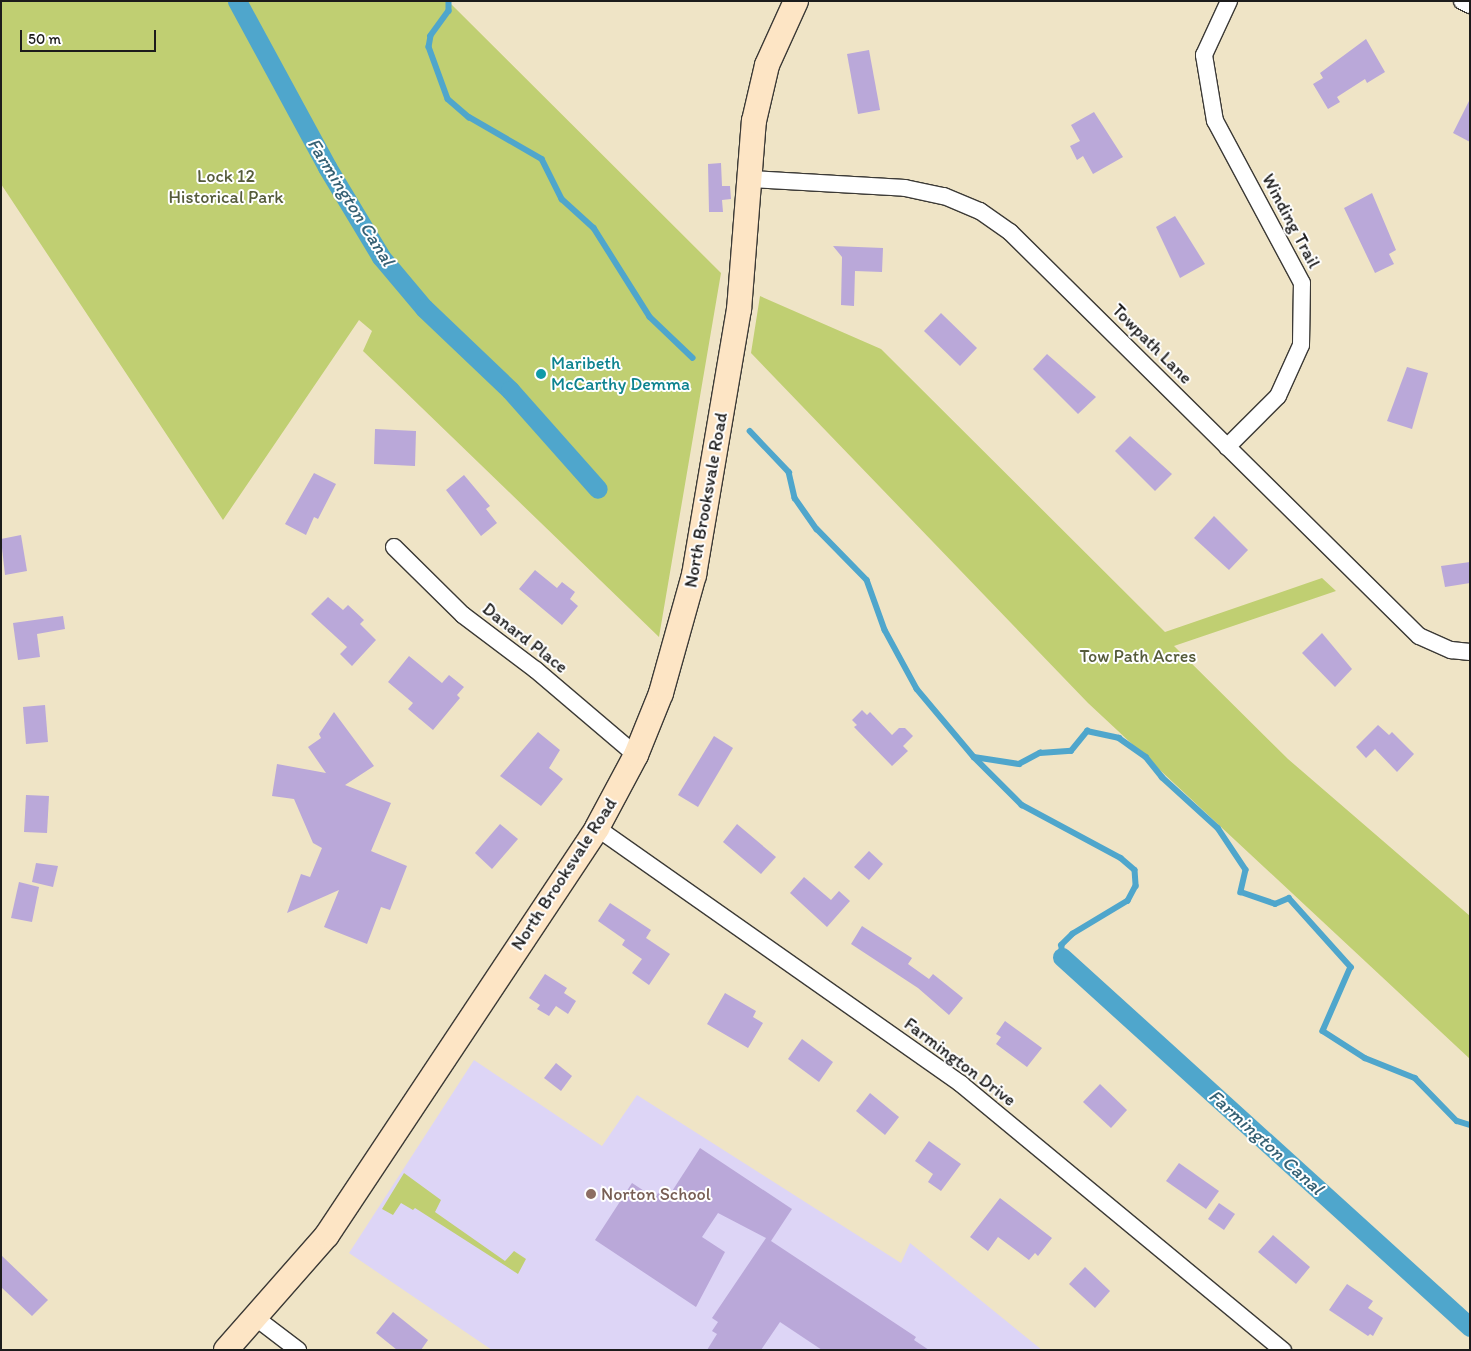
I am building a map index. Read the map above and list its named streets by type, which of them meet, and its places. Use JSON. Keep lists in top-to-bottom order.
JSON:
{
  "streets": {
    "main road": ["North Brooksvale Road"],
    "street": [
      "Winding Trail",
      "Towpath Lane",
      "Danard Place",
      "Farmington Drive"
    ]
  },
  "crossings": [
    ["Winding Trail", "Towpath Lane"],
    ["Towpath Lane", "North Brooksvale Road"],
    ["North Brooksvale Road", "Danard Place"],
    ["North Brooksvale Road", "Farmington Drive"]
  ],
  "water": ["Farmington Canal"],
  "parks": ["Lock 12 Historical Park", "Tow Path Acres"],
  "places": ["Maribeth McCarthy Demma", "Norton School"],
  "scale_bar": "50 m"
}
